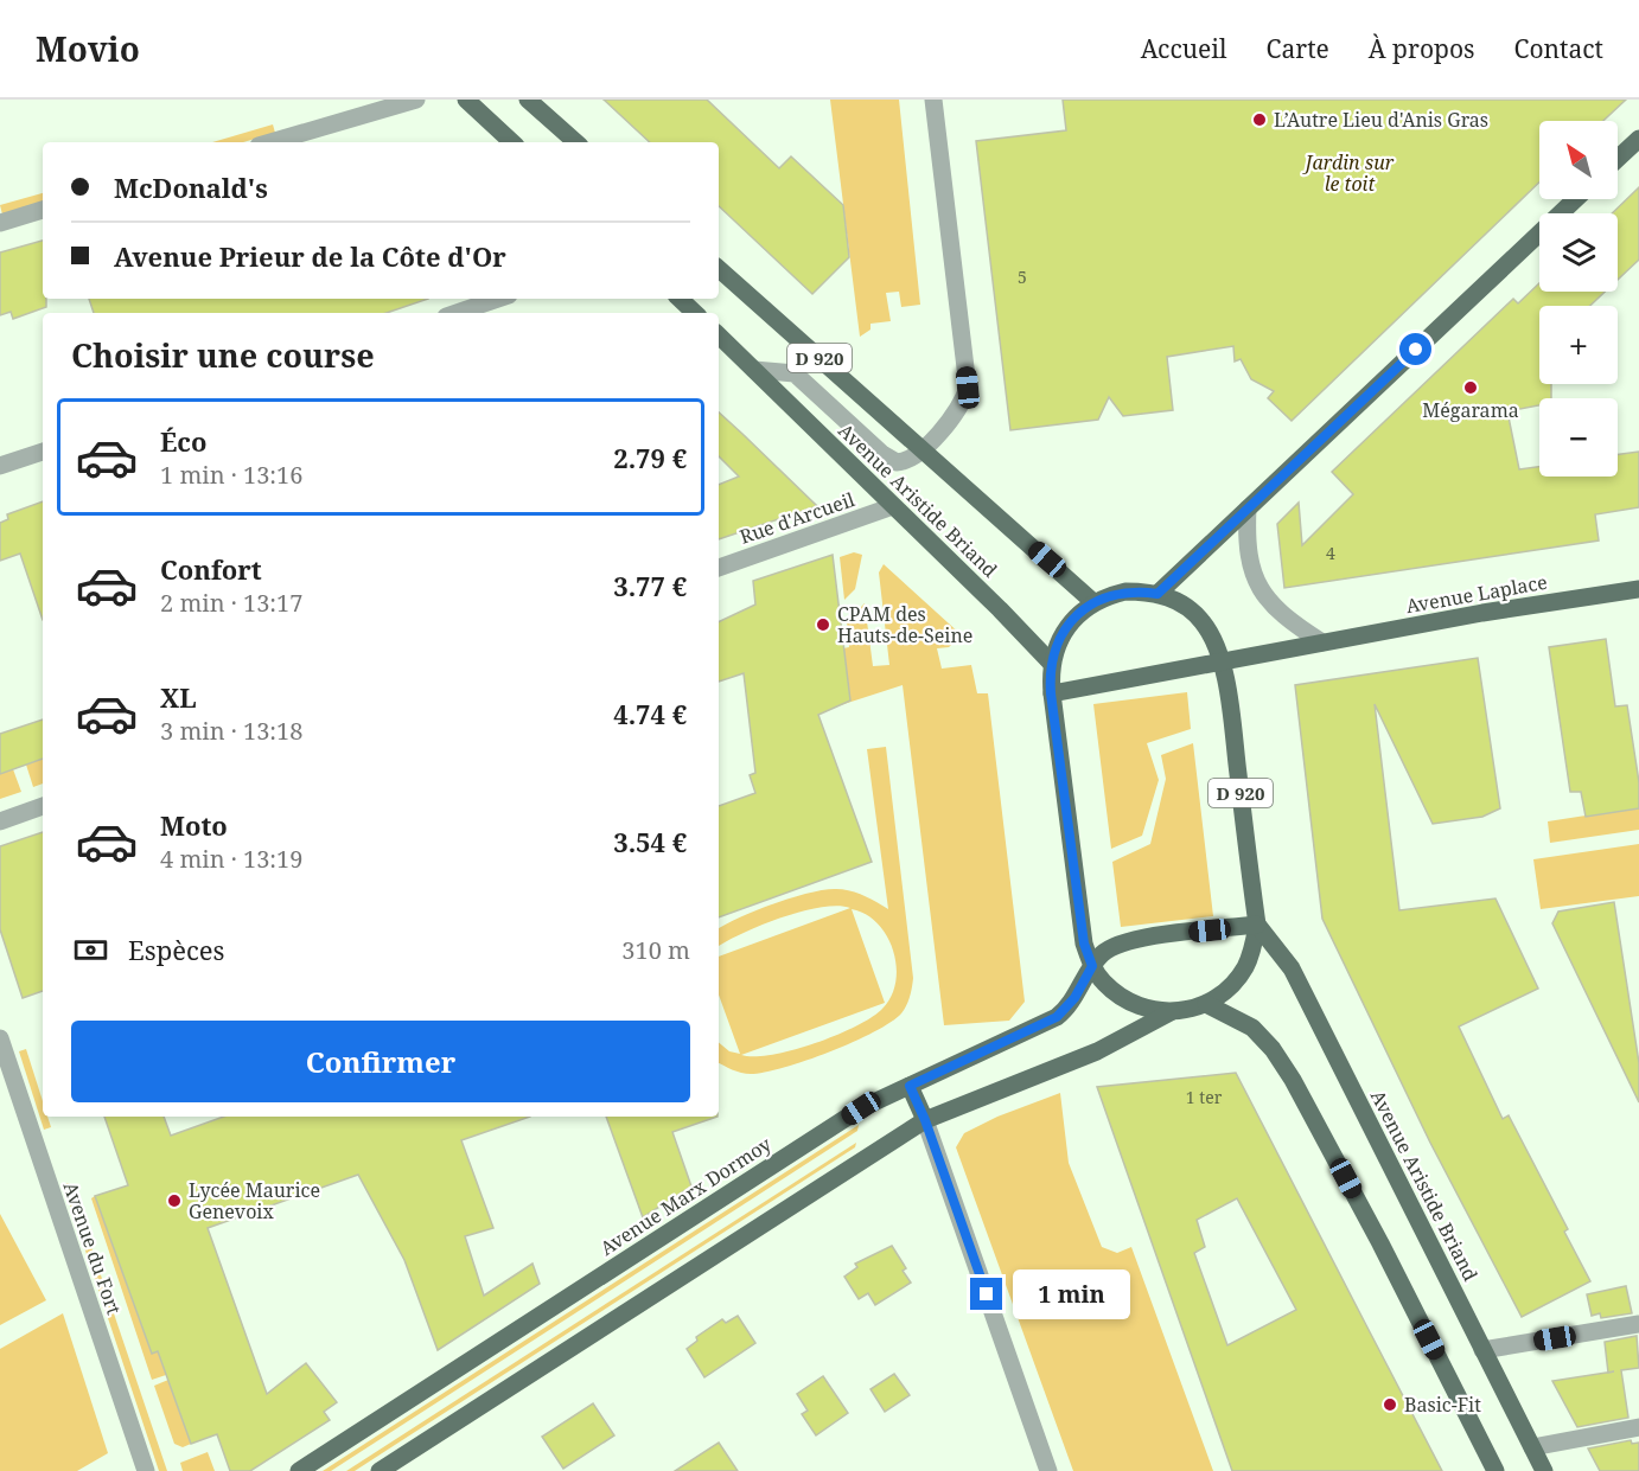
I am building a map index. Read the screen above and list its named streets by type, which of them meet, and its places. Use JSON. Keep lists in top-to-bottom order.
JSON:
{
  "streets": {
    "main road": [
      "D 920",
      "Avenue Aristide Briand",
      "Avenue Laplace",
      "Avenue Marx Dormoy"
    ],
    "street": ["Rue d'Arcueil", "Avenue du Fort"]
  },
  "crossings": [
    ["D 920", "Avenue Aristide Briand"],
    ["D 920", "Avenue Laplace"],
    ["D 920", "Avenue Marx Dormoy"],
    ["Avenue Aristide Briand", "Rue d'Arcueil"]
  ],
  "parks": ["Jardin sur le toit"],
  "places": [
    "L’Autre Lieu d'Anis Gras",
    "Mégarama",
    "CPAM des Hauts-de-Seine",
    "Lycée Maurice Genevoix",
    "Basic-Fit"
  ],
  "house_numbers": ["5", "4", "1 ter"],
  "north": "top left",
  "page": {
    "header": "Movio",
    "nav": [
      "Accueil",
      "Carte",
      "À propos",
      "Contact"
    ],
    "map_buttons": ["+", "−"],
    "banner": ["McDonald's", "Avenue Prieur de la Côte d'Or"],
    "heading": "Choisir une course",
    "list": [
      {
        "name": "Éco",
        "note": "1 min · 13:16",
        "value": "2.79 €"
      },
      {
        "name": "Confort",
        "note": "2 min · 13:17",
        "value": "3.77 €"
      },
      {
        "name": "XL",
        "note": "3 min · 13:18",
        "value": "4.74 €"
      },
      {
        "name": "Moto",
        "note": "4 min · 13:19",
        "value": "3.54 €"
      }
    ],
    "pay": ["Espèces", "310 m"],
    "buttons": "Confirmer",
    "bubble": "1 min"
  }
}
